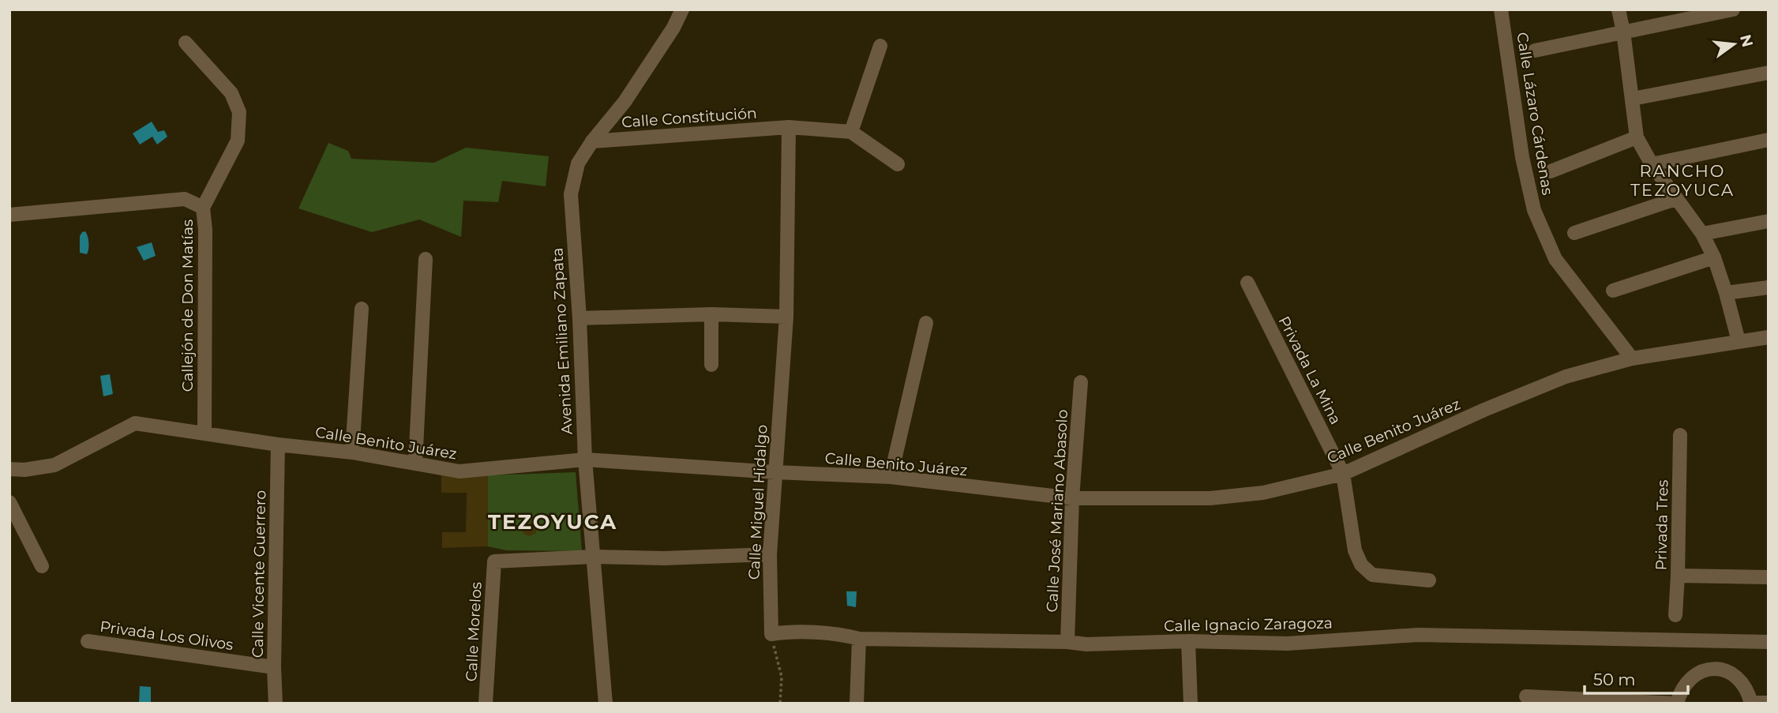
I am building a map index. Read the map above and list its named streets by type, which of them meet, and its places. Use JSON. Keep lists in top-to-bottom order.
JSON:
{
  "streets": {
    "street": [
      "Calle Lázaro Cárdenas",
      "Calle Constitución",
      "Callejón de Don Matías",
      "Avenida Emiliano Zapata",
      "Privada La Mina",
      "Calle Benito Juárez",
      "Calle Miguel Hidalgo",
      "Calle José Mariano Abasolo",
      "Privada Tres",
      "Calle Vicente Guerrero",
      "Calle Ignacio Zaragoza",
      "Calle Morelos",
      "Privada Los Olivos"
    ]
  },
  "crossings": [
    ["Calle Lázaro Cárdenas", "Calle Benito Juárez"],
    ["Calle Constitución", "Avenida Emiliano Zapata"],
    ["Calle Constitución", "Calle Miguel Hidalgo"],
    ["Callejón de Don Matías", "Calle Benito Juárez"],
    ["Avenida Emiliano Zapata", "Calle Benito Juárez"],
    ["Avenida Emiliano Zapata", "Calle Morelos"],
    ["Privada La Mina", "Calle Benito Juárez"],
    ["Calle Benito Juárez", "Calle Miguel Hidalgo"],
    ["Calle Benito Juárez", "Calle José Mariano Abasolo"],
    ["Calle Benito Juárez", "Calle Vicente Guerrero"],
    ["Calle José Mariano Abasolo", "Calle Ignacio Zaragoza"],
    ["Calle Vicente Guerrero", "Privada Los Olivos"]
  ],
  "districts": ["RANCHO TEZOYUCA", "TEZOYUCA"],
  "scale_bar": "50 m",
  "north": "right"
}
